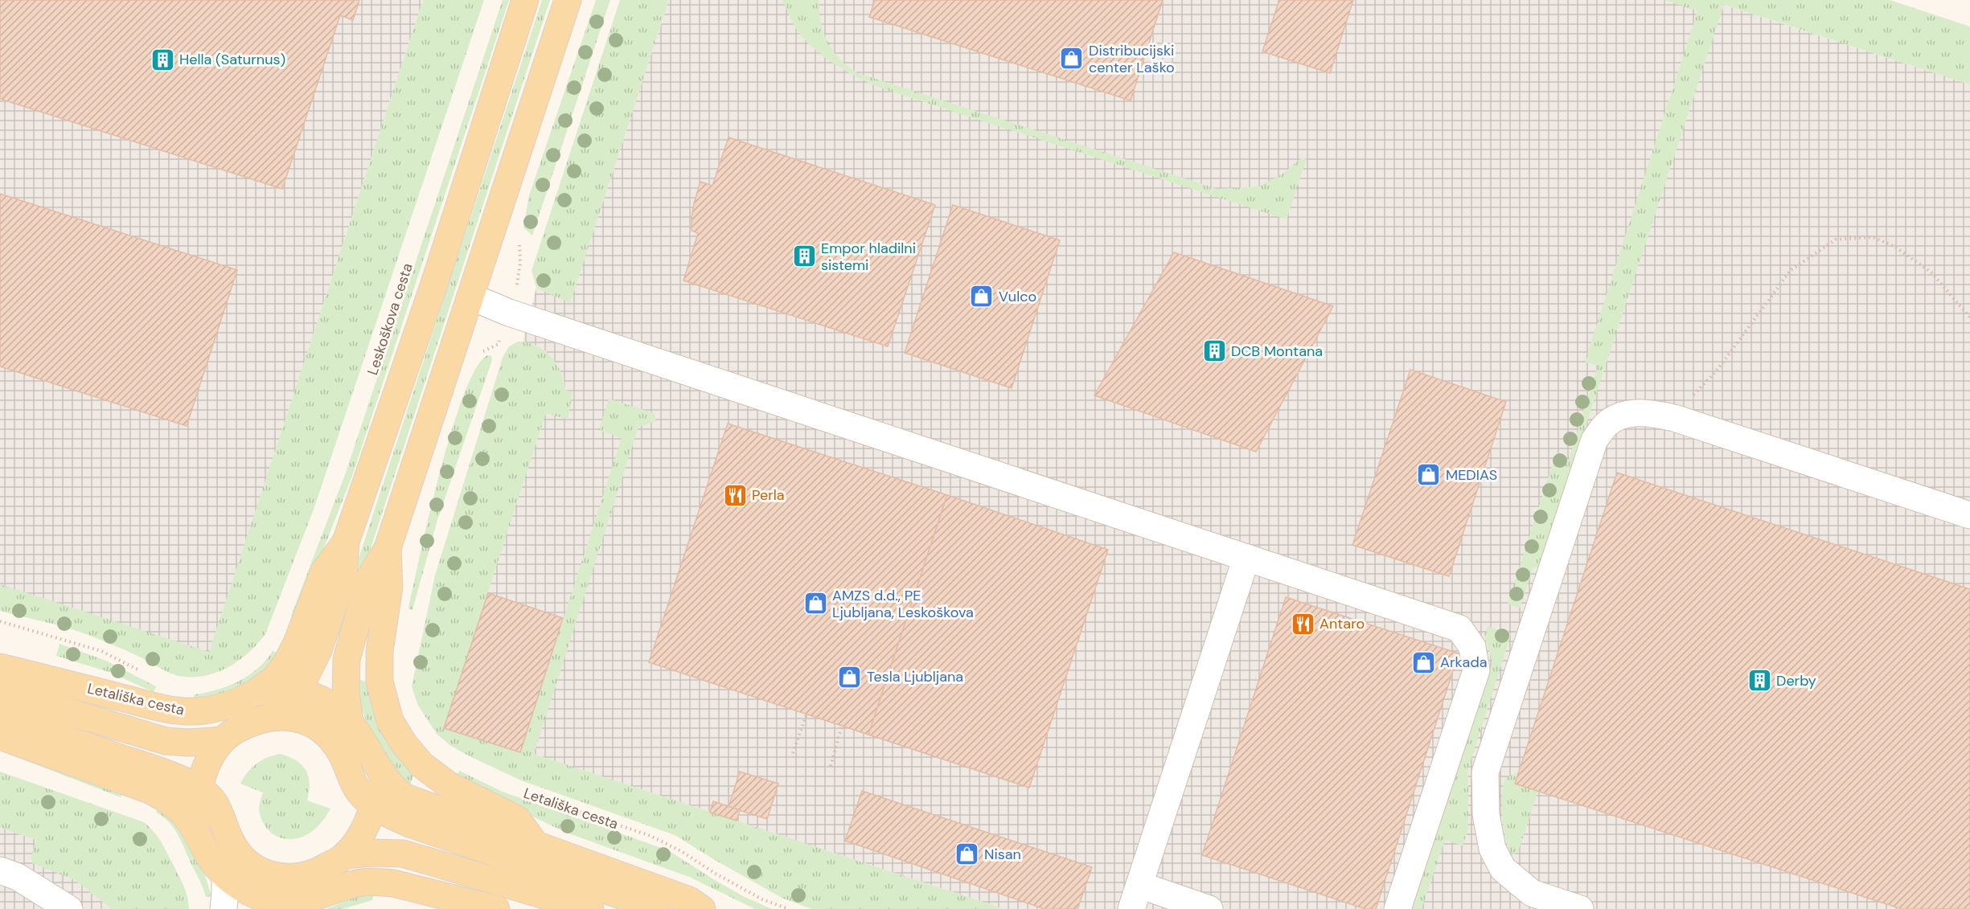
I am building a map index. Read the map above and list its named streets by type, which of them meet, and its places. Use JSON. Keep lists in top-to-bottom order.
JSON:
{
  "streets": {
    "main road": ["Leskoškova cesta", "Letališka cesta"]
  },
  "crossings": [
    ["Leskoškova cesta", "Letališka cesta"]
  ],
  "places": {
    "shop": [
      "Distribucijski center Laško",
      "Vulco",
      "MEDIAS",
      "AMZS d.d., PE Ljubljana, Leskoškova",
      "Arkada",
      "Tesla Ljubljana",
      "Nisan"
    ],
    "building": [
      "Hella (Saturnus)",
      "Empor hladilni sistemi",
      "DCB Montana",
      "Derby"
    ],
    "restaurant": ["Perla", "Antaro"]
  }
}
